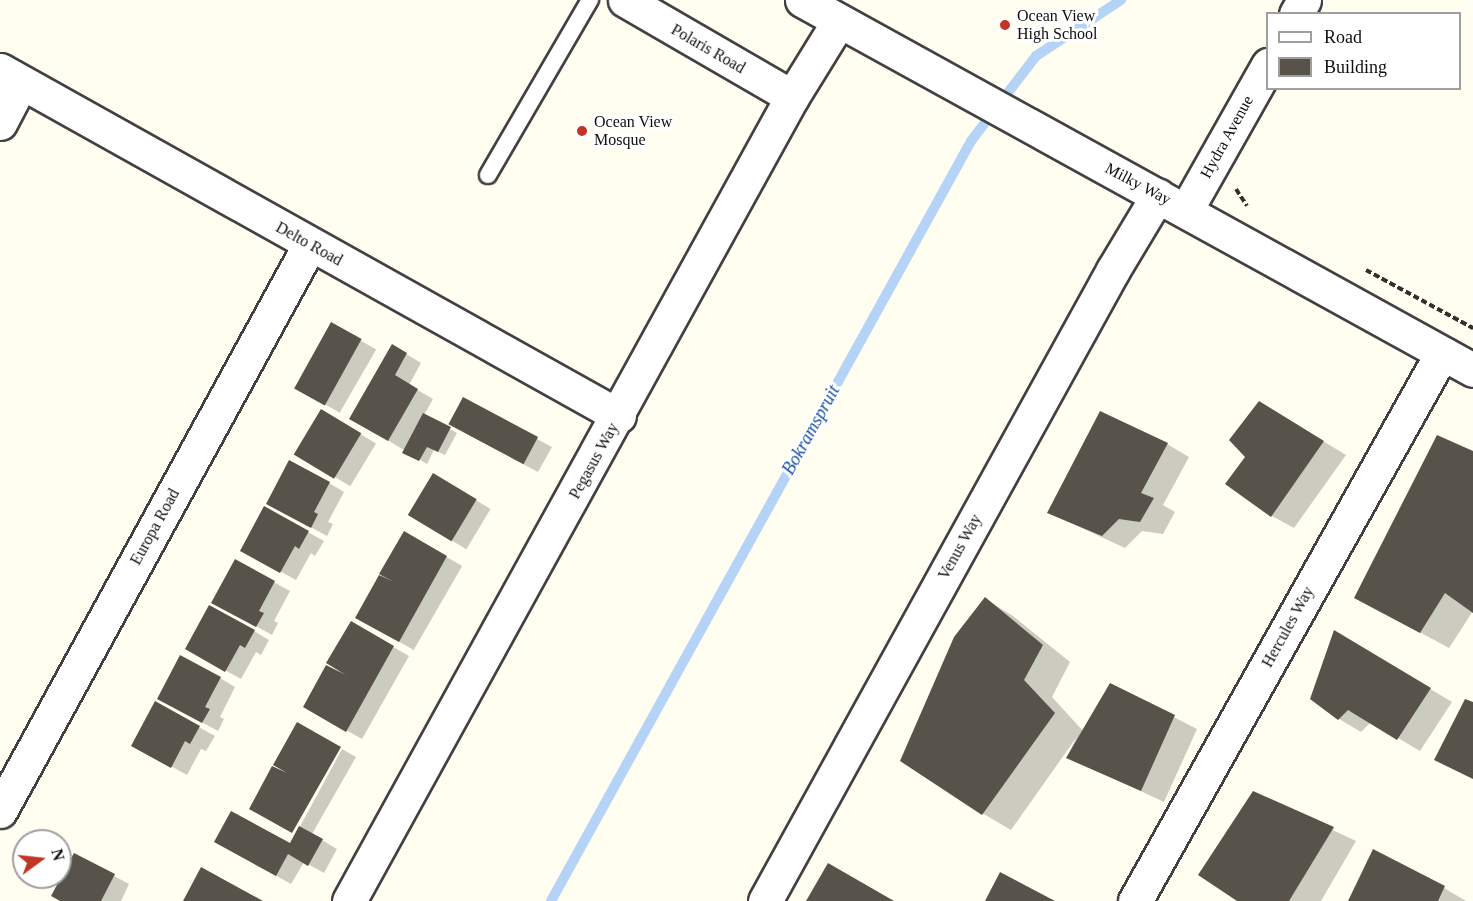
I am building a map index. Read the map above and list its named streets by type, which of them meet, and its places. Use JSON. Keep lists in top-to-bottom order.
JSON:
{
  "streets": {
    "street": [
      "Polaris Road",
      "Hydra Avenue",
      "Milky Way",
      "Delto Road",
      "Pegasus Way",
      "Europa Road",
      "Venus Way",
      "Hercules Way"
    ]
  },
  "crossings": [
    ["Polaris Road", "Pegasus Way"],
    ["Hydra Avenue", "Milky Way"],
    ["Milky Way", "Pegasus Way"],
    ["Milky Way", "Venus Way"],
    ["Milky Way", "Hercules Way"],
    ["Delto Road", "Pegasus Way"],
    ["Delto Road", "Europa Road"]
  ],
  "water": ["Bokramspruit"],
  "places": ["Ocean View High School", "Ocean View Mosque"],
  "legend": ["Road", "Building"],
  "north": "right"
}
